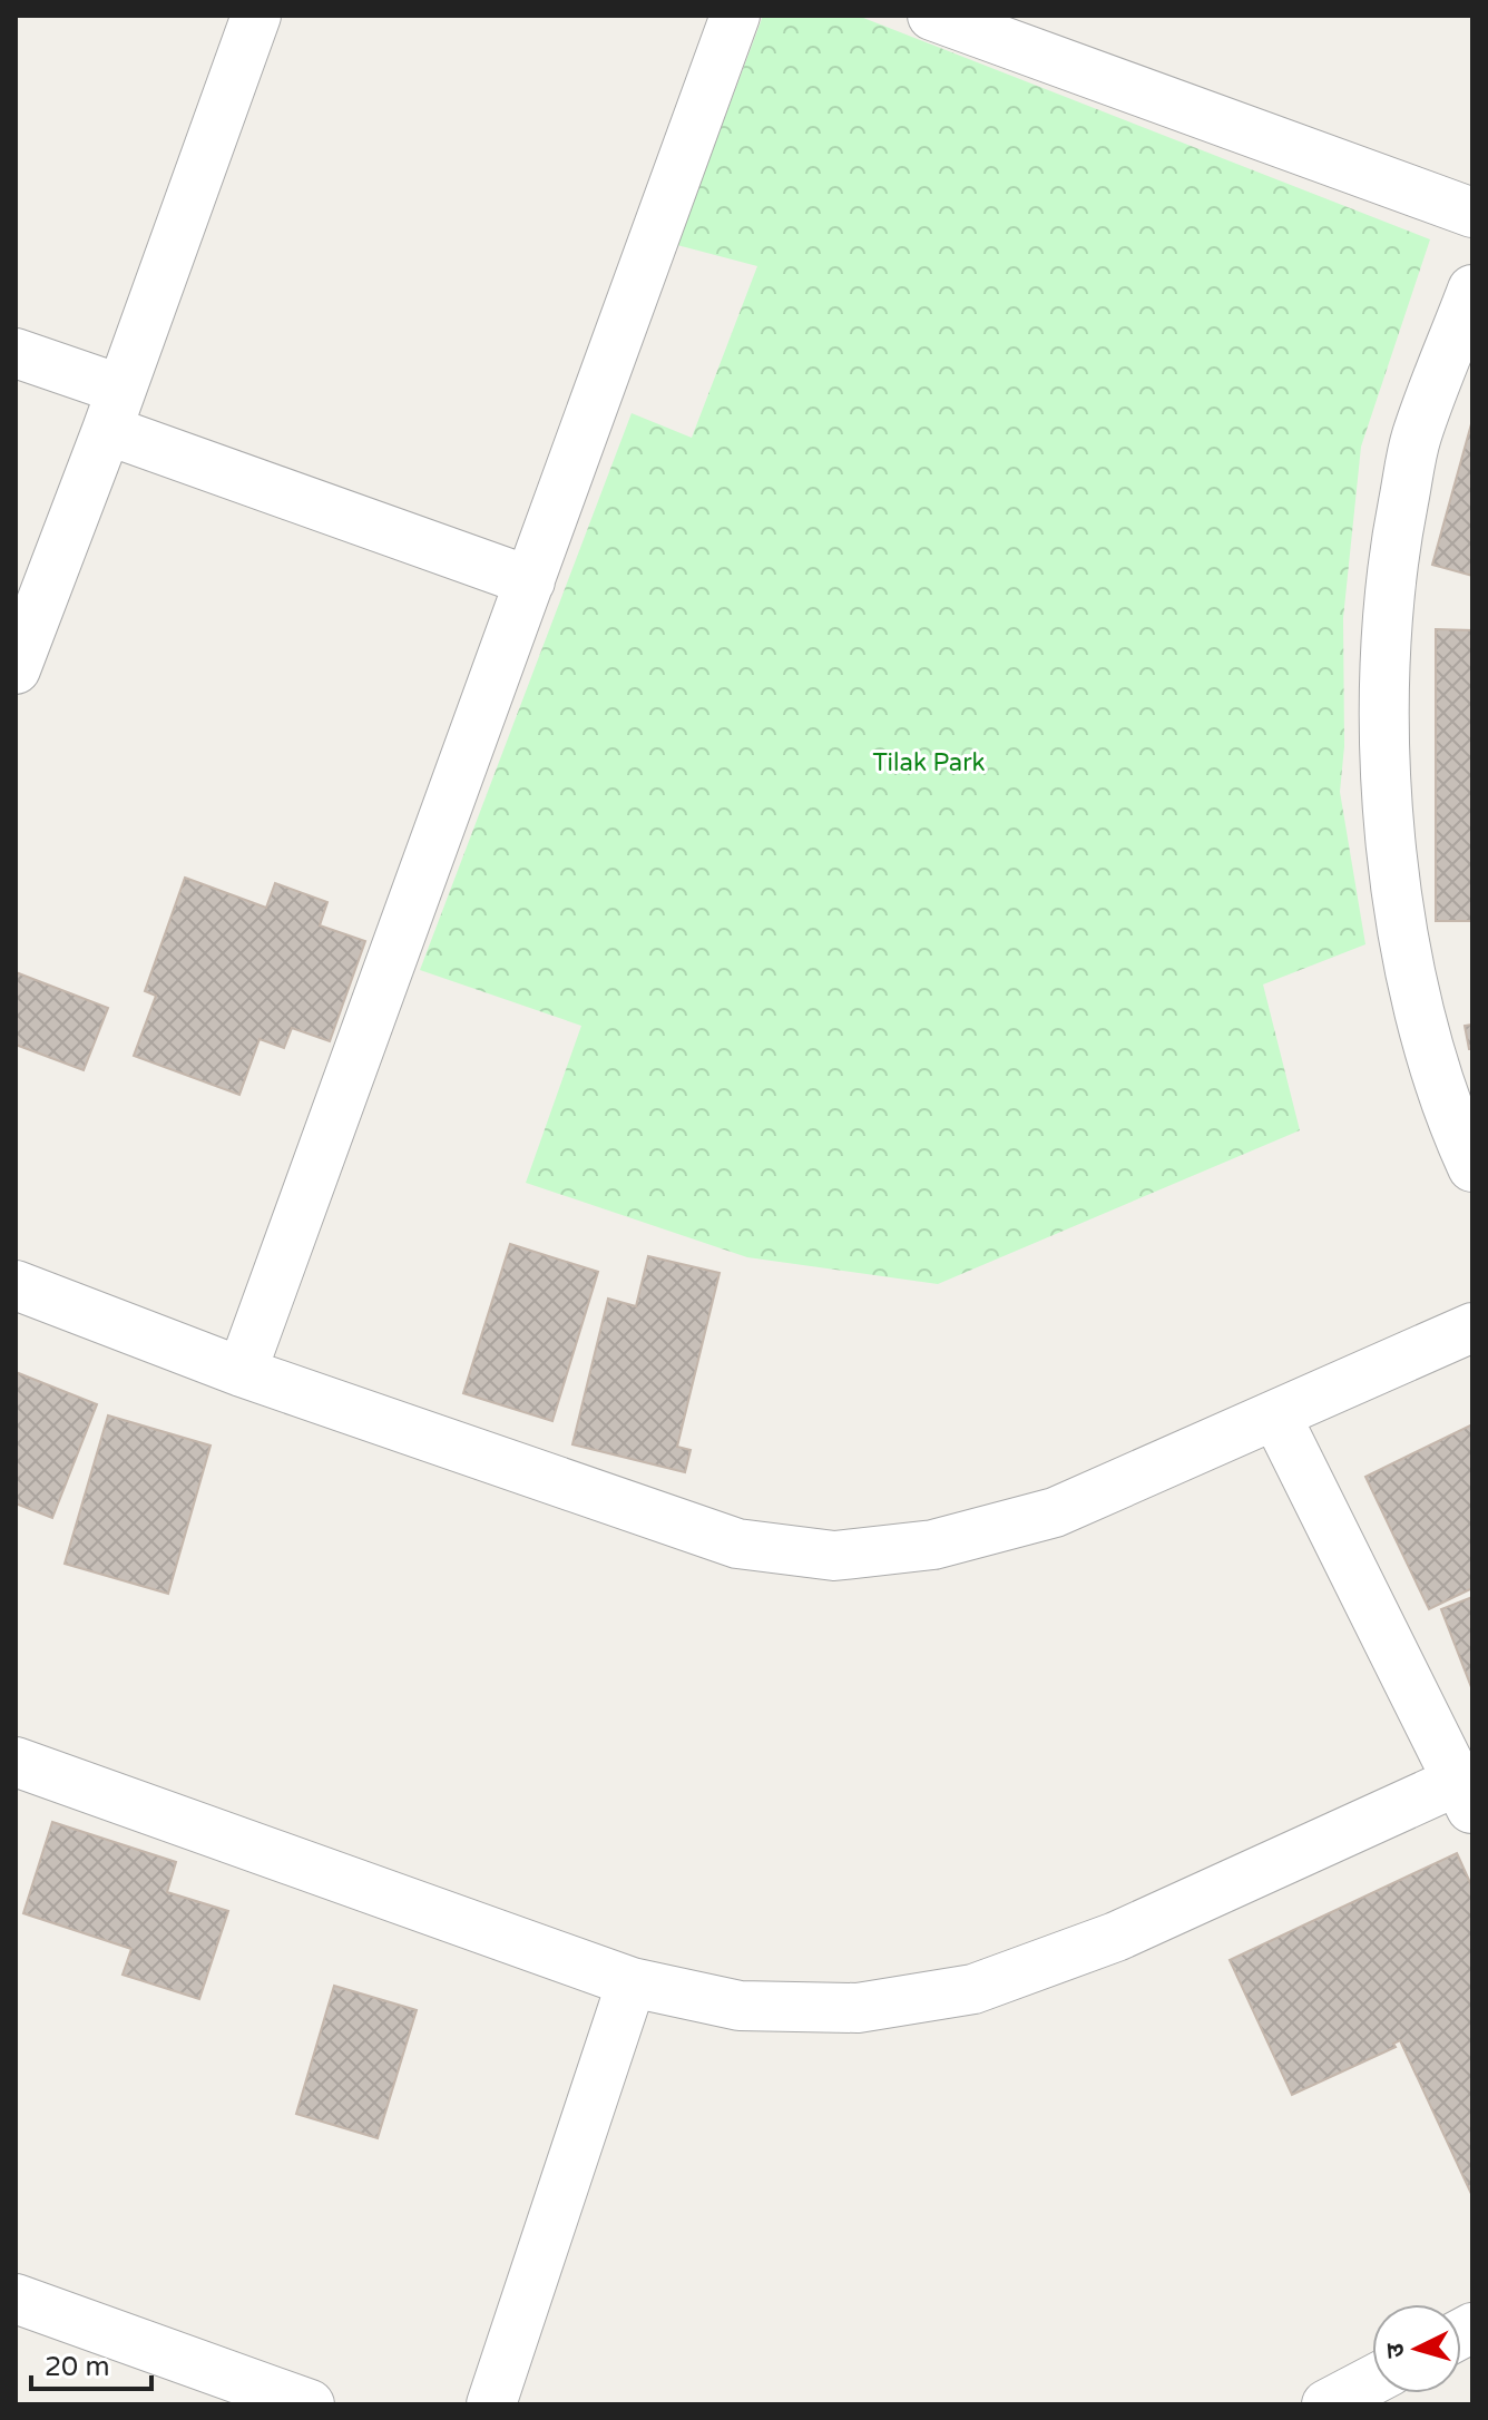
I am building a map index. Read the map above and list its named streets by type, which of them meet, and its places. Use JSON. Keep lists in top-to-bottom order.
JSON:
{
  "parks": ["Tilak Park"],
  "scale_bar": "20 m",
  "north": "left"
}
